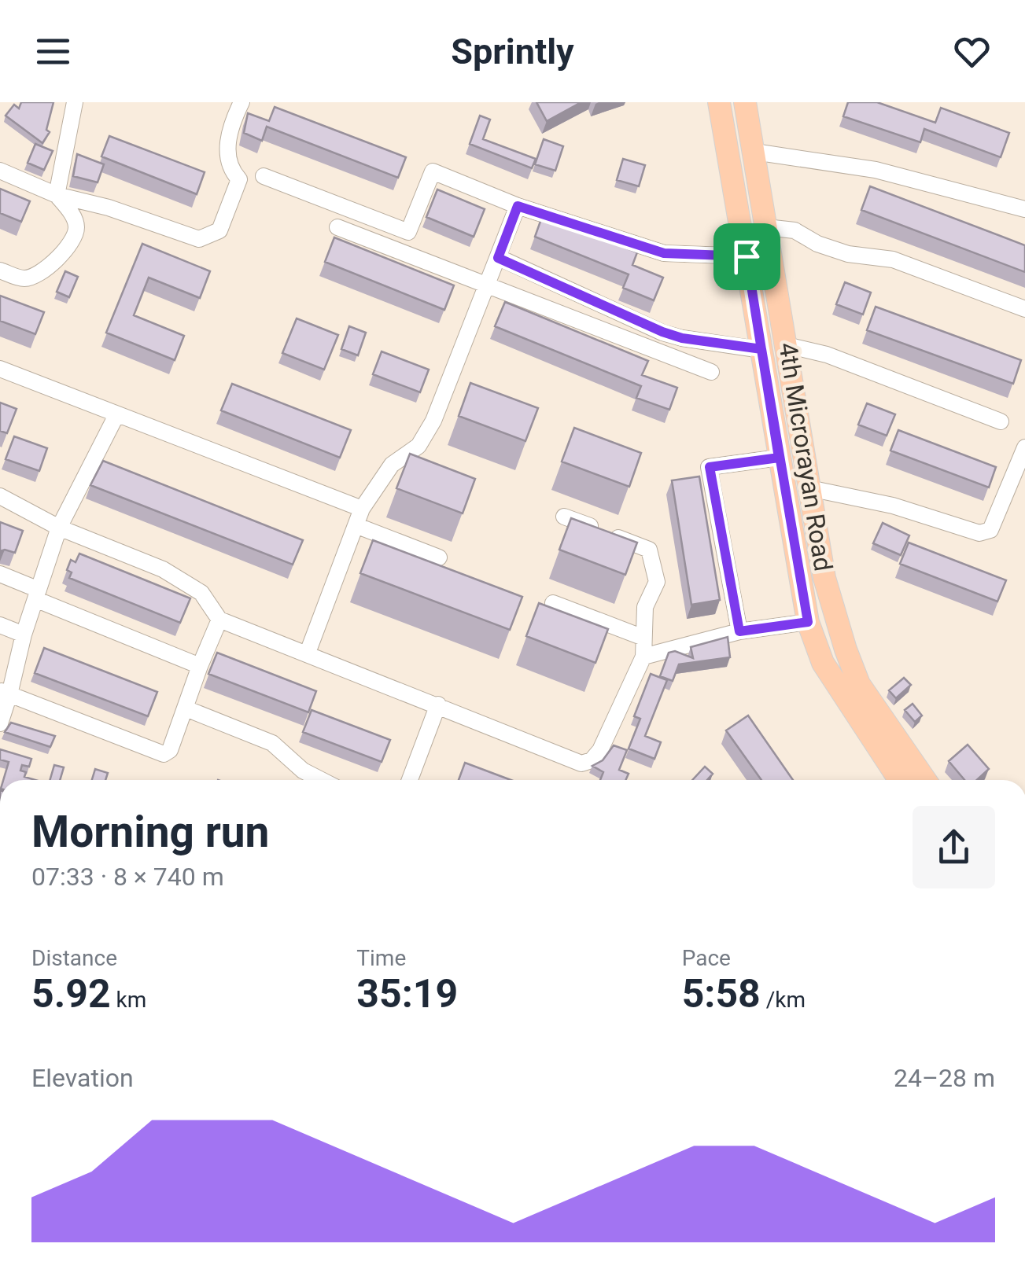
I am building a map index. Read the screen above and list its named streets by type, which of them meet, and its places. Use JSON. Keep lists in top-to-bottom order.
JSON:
{
  "streets": {
    "main road": ["4th Microrayan Road"]
  },
  "page": {
    "header": "Sprintly",
    "heading": ["Morning run", "07:33 · 8 × 740 m"],
    "stats": [
      ["Distance", "5.92 km"],
      ["Time", "35:19"],
      ["Pace", "5:58 /km"]
    ],
    "chart": ["Elevation", "24–28 m"]
  }
}
